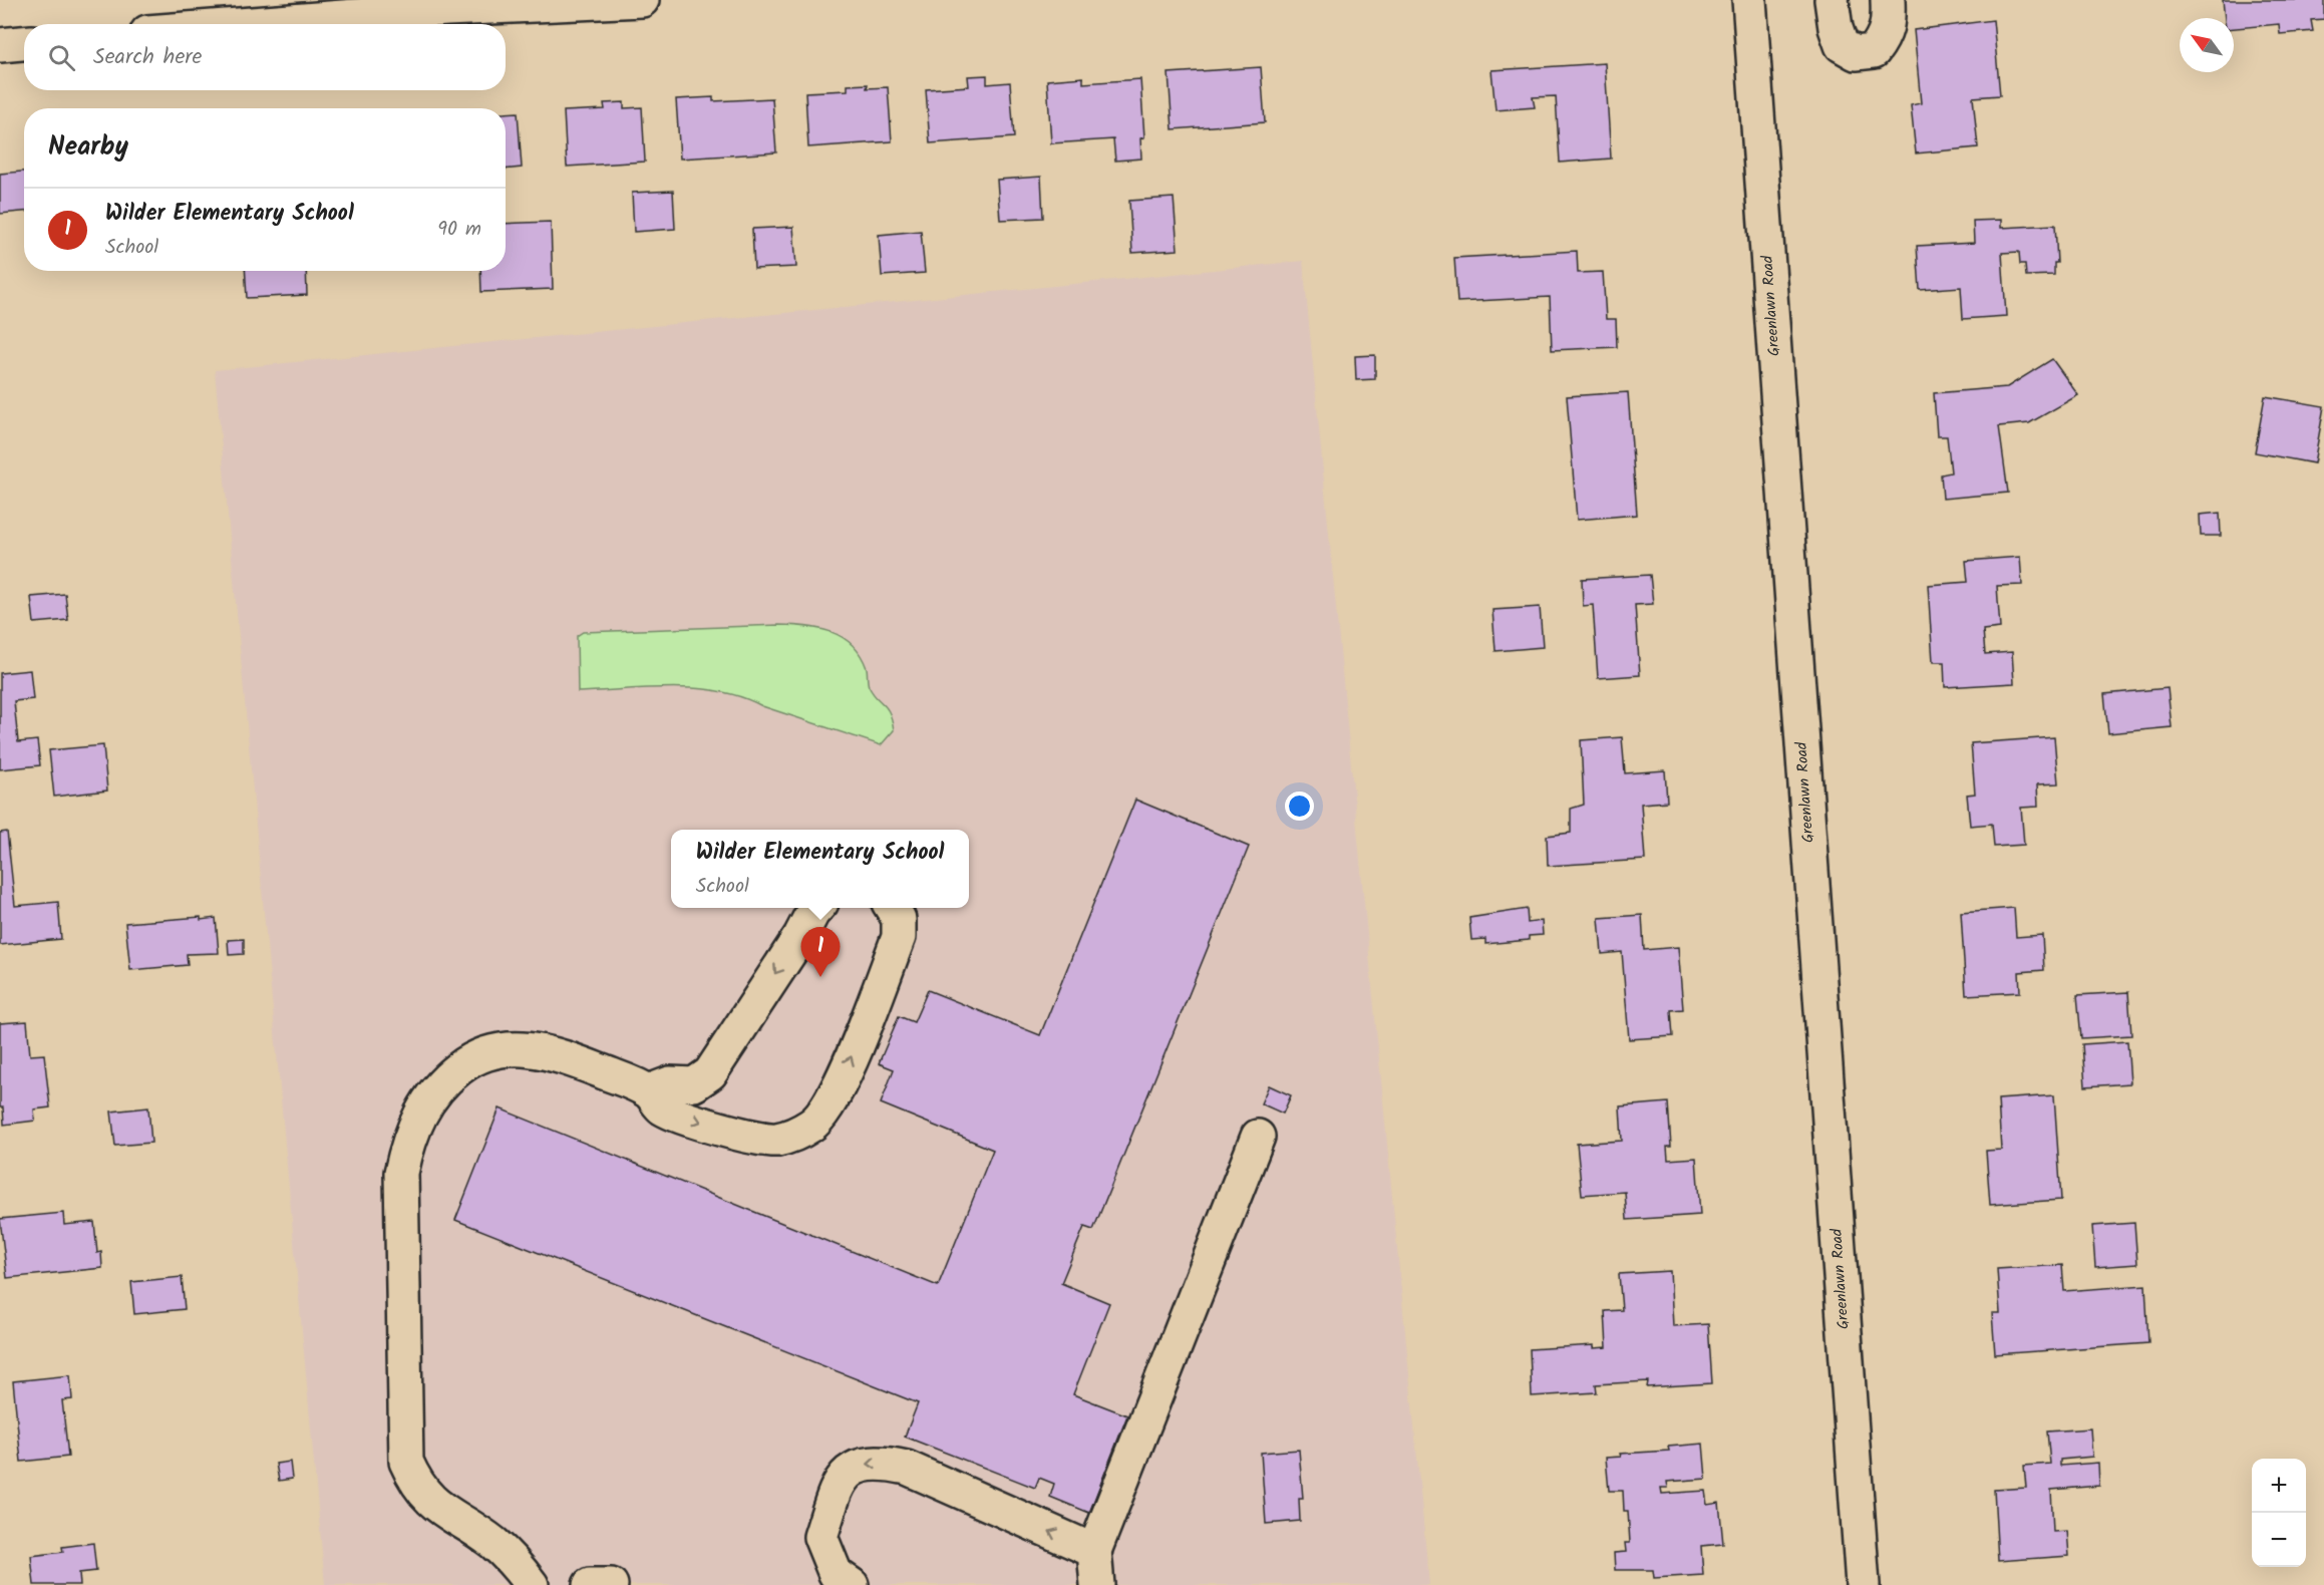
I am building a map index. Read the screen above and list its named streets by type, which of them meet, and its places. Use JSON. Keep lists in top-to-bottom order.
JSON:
{
  "streets": {
    "street": ["Greenlawn Road"]
  },
  "north": "top left",
  "page": {
    "search": "Search here",
    "heading": "Nearby",
    "list": [
      {
        "mark": "1",
        "name": "Wilder Elementary School",
        "note": "School",
        "value": "90 m"
      }
    ],
    "popup": ["Wilder Elementary School", "School"],
    "pins": "1",
    "map_buttons": ["+", "−"]
  }
}
